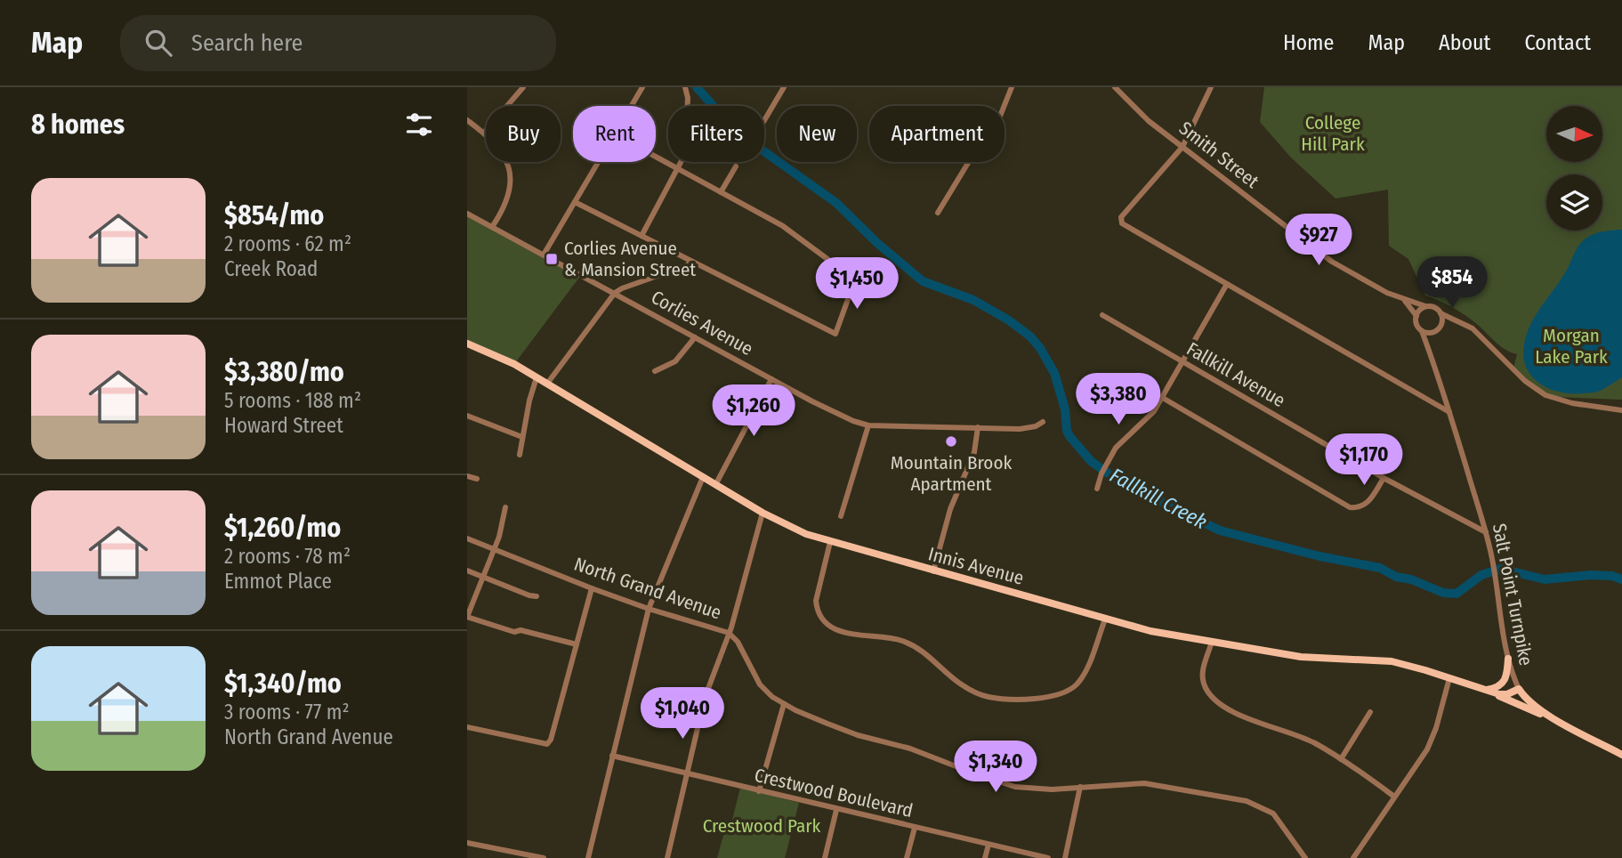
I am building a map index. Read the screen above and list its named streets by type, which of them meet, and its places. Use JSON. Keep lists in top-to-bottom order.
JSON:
{
  "streets": {
    "main road": ["Innis Avenue", "Salt Point Turnpike"],
    "street": [
      "Smith Street",
      "Corlies Avenue",
      "Fallkill Avenue",
      "North Grand Avenue",
      "Crestwood Boulevard"
    ]
  },
  "crossings": [
    ["Smith Street", "Salt Point Turnpike"],
    ["Fallkill Avenue", "Salt Point Turnpike"],
    ["Innis Avenue", "Salt Point Turnpike"]
  ],
  "water": ["Fallkill Creek"],
  "parks": ["College Hill Park", "Morgan Lake Park", "Crestwood Park"],
  "places": {
    "transit": ["Corlies Avenue & Mansion Street"],
    "other": ["Mountain Brook Apartment"]
  },
  "north": "right",
  "page": {
    "header": "Map",
    "search": "Search here",
    "nav": [
      "Home",
      "Map",
      "About",
      "Contact"
    ],
    "heading": "8 homes",
    "chip": [
      "Buy",
      "Rent",
      "Filters",
      "New",
      "Apartment"
    ],
    "list": [
      {
        "name": "$854/mo",
        "note": "2 rooms · 62 m² · Creek Road"
      },
      {
        "name": "$3,380/mo",
        "note": "5 rooms · 188 m² · Howard Street"
      },
      {
        "name": "$1,260/mo",
        "note": "2 rooms · 78 m² · Emmot Place"
      },
      {
        "name": "$1,340/mo",
        "note": "3 rooms · 77 m² · North Grand Avenue"
      }
    ],
    "price": [
      "$927",
      "$854",
      "$1,450",
      "$3,380",
      "$1,260",
      "$1,170",
      "$1,040",
      "$1,340"
    ]
  }
}
